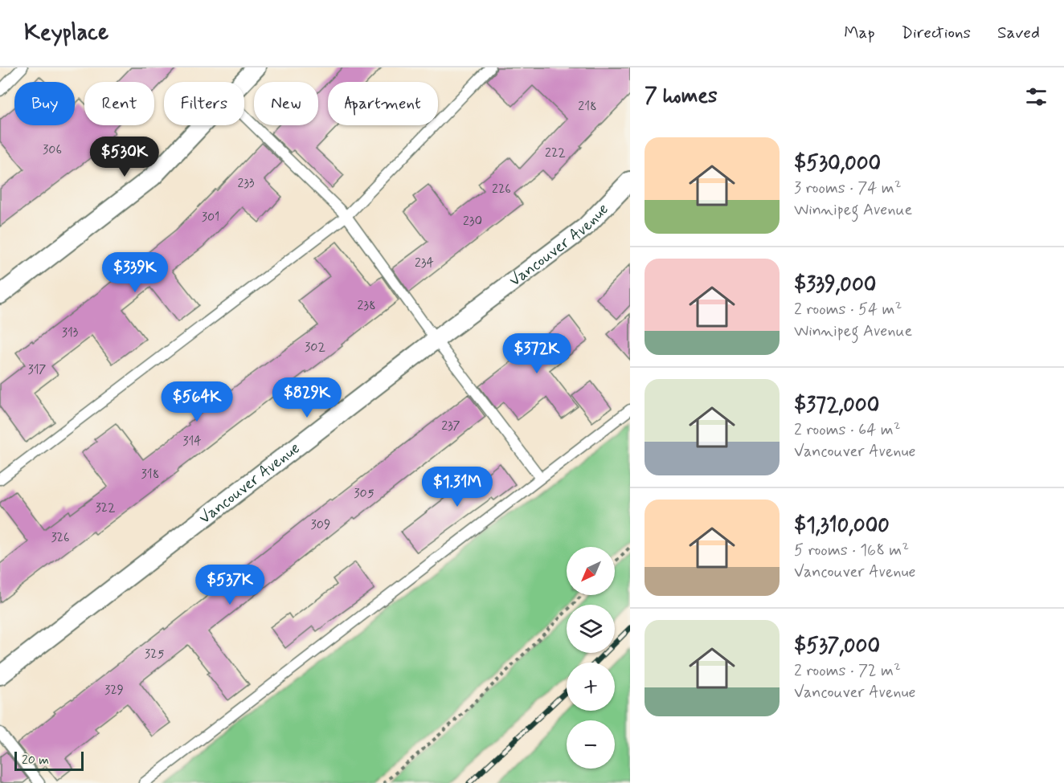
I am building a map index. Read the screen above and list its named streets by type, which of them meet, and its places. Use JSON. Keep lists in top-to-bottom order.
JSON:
{
  "streets": {
    "street": ["Vancouver Avenue"]
  },
  "house_numbers": [
    "218",
    "306",
    "222",
    "233",
    "226",
    "301",
    "230",
    "234",
    "238",
    "313",
    "302",
    "317",
    "237",
    "314",
    "318",
    "305",
    "322",
    "309",
    "326",
    "325",
    "329"
  ],
  "scale_bar": "20 m",
  "north": "bottom left",
  "page": {
    "header": "Keyplace",
    "nav": ["Map", "Directions", "Saved"],
    "heading": "7 homes",
    "chip": [
      "Buy",
      "Rent",
      "Filters",
      "New",
      "Apartment"
    ],
    "list": [
      {
        "name": "$530,000",
        "note": "3 rooms · 74 m² · Winnipeg Avenue"
      },
      {
        "name": "$339,000",
        "note": "2 rooms · 54 m² · Winnipeg Avenue"
      },
      {
        "name": "$372,000",
        "note": "2 rooms · 64 m² · Vancouver Avenue"
      },
      {
        "name": "$1,310,000",
        "note": "5 rooms · 168 m² · Vancouver Avenue"
      },
      {
        "name": "$537,000",
        "note": "2 rooms · 72 m² · Vancouver Avenue"
      }
    ],
    "price": [
      "$530K",
      "$339K",
      "$372K",
      "$829K",
      "$564K",
      "$1.31M",
      "$537K"
    ],
    "map_buttons": ["+", "−"],
    "scale": "20 m"
  }
}
